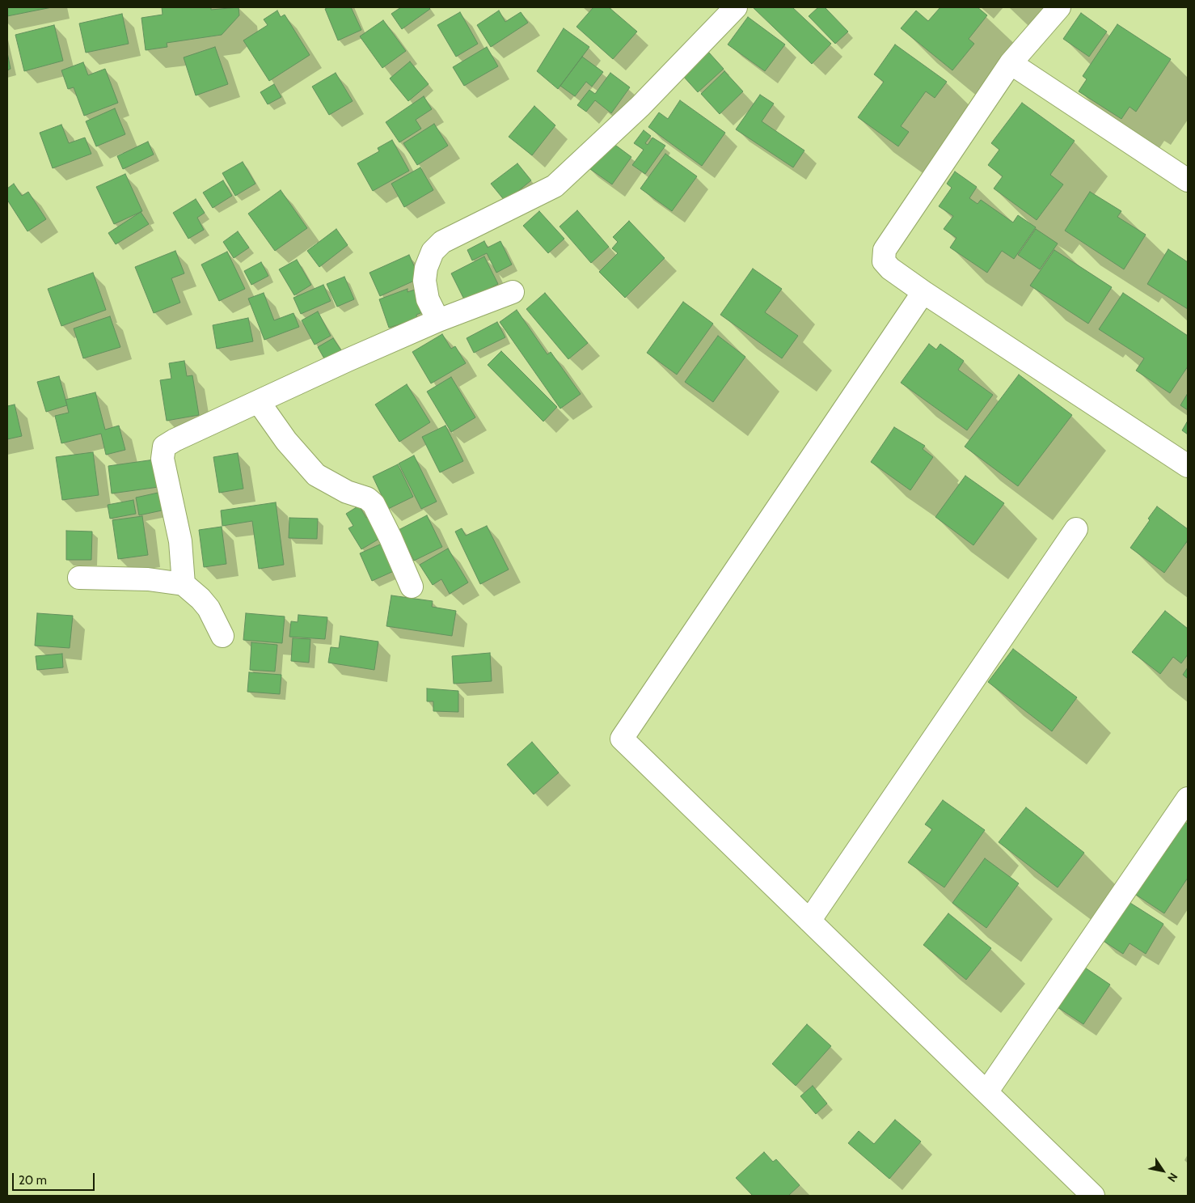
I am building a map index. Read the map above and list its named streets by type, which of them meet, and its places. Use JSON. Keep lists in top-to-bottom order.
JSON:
{
  "scale_bar": "20 m",
  "north": "bottom right"
}
